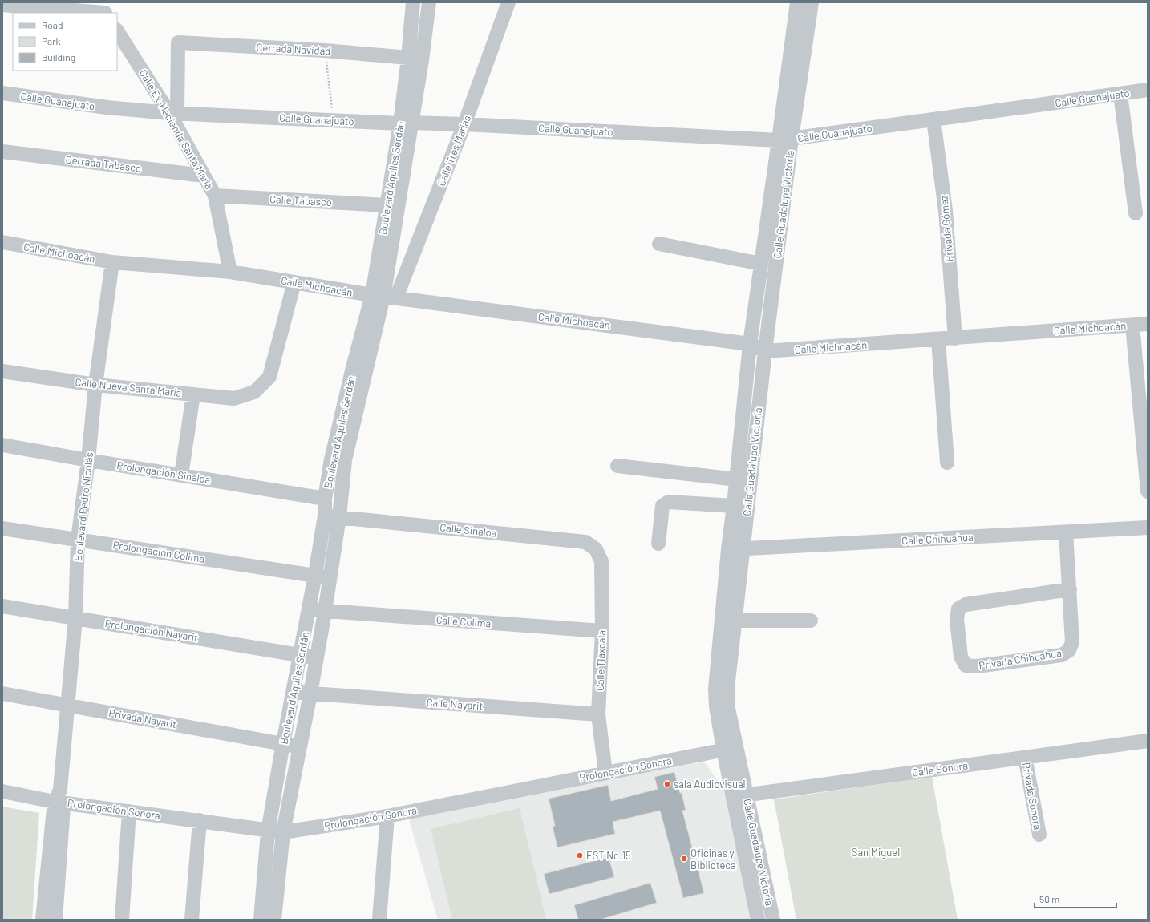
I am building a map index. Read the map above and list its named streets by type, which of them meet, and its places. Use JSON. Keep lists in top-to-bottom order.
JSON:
{
  "streets": {
    "street": [
      "Cerrada Navidad",
      "Calle Guanajuato",
      "Calle Ex-Hacienda Santa María",
      "Calle Tres Marías",
      "Cerrada Tabasco",
      "Boulevard Aquiles Serdán",
      "Calle Tabasco",
      "Calle Guadalupe Victoria",
      "Privada Gómez",
      "Calle Michoacán",
      "Calle Nueva Santa María",
      "Prolongación Sinaloa",
      "Boulevard Pedro Nicolás",
      "Calle Sinaloa",
      "Calle Chihuahua",
      "Prolongación Colima",
      "Calle Colima",
      "Prolongación Nayarit",
      "Privada Chihuahua",
      "Calle Tlaxcala",
      "Calle Nayarit",
      "Privada Nayarit",
      "Prolongación Sonora",
      "Calle Sonora",
      "Privada Sonora"
    ]
  },
  "crossings": [
    ["Cerrada Navidad", "Calle Guanajuato"],
    ["Cerrada Navidad", "Calle Ex-Hacienda Santa María"],
    ["Cerrada Navidad", "Boulevard Aquiles Serdán"],
    ["Calle Guanajuato", "Calle Ex-Hacienda Santa María"],
    ["Calle Guanajuato", "Calle Tres Marías"],
    ["Calle Guanajuato", "Boulevard Aquiles Serdán"],
    ["Calle Guanajuato", "Calle Guadalupe Victoria"],
    ["Calle Guanajuato", "Privada Gómez"],
    ["Calle Ex-Hacienda Santa María", "Cerrada Tabasco"],
    ["Calle Ex-Hacienda Santa María", "Calle Tabasco"],
    ["Calle Ex-Hacienda Santa María", "Calle Michoacán"],
    ["Calle Tres Marías", "Boulevard Aquiles Serdán"],
    ["Calle Tres Marías", "Calle Michoacán"],
    ["Boulevard Aquiles Serdán", "Calle Tabasco"],
    ["Boulevard Aquiles Serdán", "Calle Michoacán"],
    ["Boulevard Aquiles Serdán", "Prolongación Sinaloa"],
    ["Boulevard Aquiles Serdán", "Calle Sinaloa"],
    ["Boulevard Aquiles Serdán", "Prolongación Colima"],
    ["Boulevard Aquiles Serdán", "Calle Colima"],
    ["Boulevard Aquiles Serdán", "Prolongación Nayarit"],
    ["Boulevard Aquiles Serdán", "Calle Nayarit"],
    ["Boulevard Aquiles Serdán", "Privada Nayarit"],
    ["Boulevard Aquiles Serdán", "Prolongación Sonora"],
    ["Calle Guadalupe Victoria", "Calle Michoacán"],
    ["Calle Guadalupe Victoria", "Calle Chihuahua"],
    ["Calle Guadalupe Victoria", "Prolongación Sonora"],
    ["Calle Guadalupe Victoria", "Calle Sonora"],
    ["Privada Gómez", "Calle Michoacán"],
    ["Calle Michoacán", "Calle Nueva Santa María"],
    ["Calle Michoacán", "Boulevard Pedro Nicolás"],
    ["Calle Nueva Santa María", "Boulevard Pedro Nicolás"],
    ["Prolongación Sinaloa", "Boulevard Pedro Nicolás"],
    ["Boulevard Pedro Nicolás", "Prolongación Colima"],
    ["Boulevard Pedro Nicolás", "Prolongación Nayarit"],
    ["Boulevard Pedro Nicolás", "Privada Nayarit"],
    ["Boulevard Pedro Nicolás", "Prolongación Sonora"],
    ["Calle Sinaloa", "Calle Tlaxcala"],
    ["Calle Chihuahua", "Privada Chihuahua"],
    ["Calle Colima", "Calle Tlaxcala"],
    ["Calle Tlaxcala", "Calle Nayarit"],
    ["Calle Tlaxcala", "Prolongación Sonora"],
    ["Calle Sonora", "Privada Sonora"]
  ],
  "parks": ["San Miguel"],
  "places": ["sala Audiovisual", "EST No.15", "Oficinas y Biblioteca"],
  "legend": ["Road", "Park", "Building"],
  "scale_bar": "50 m"
}
